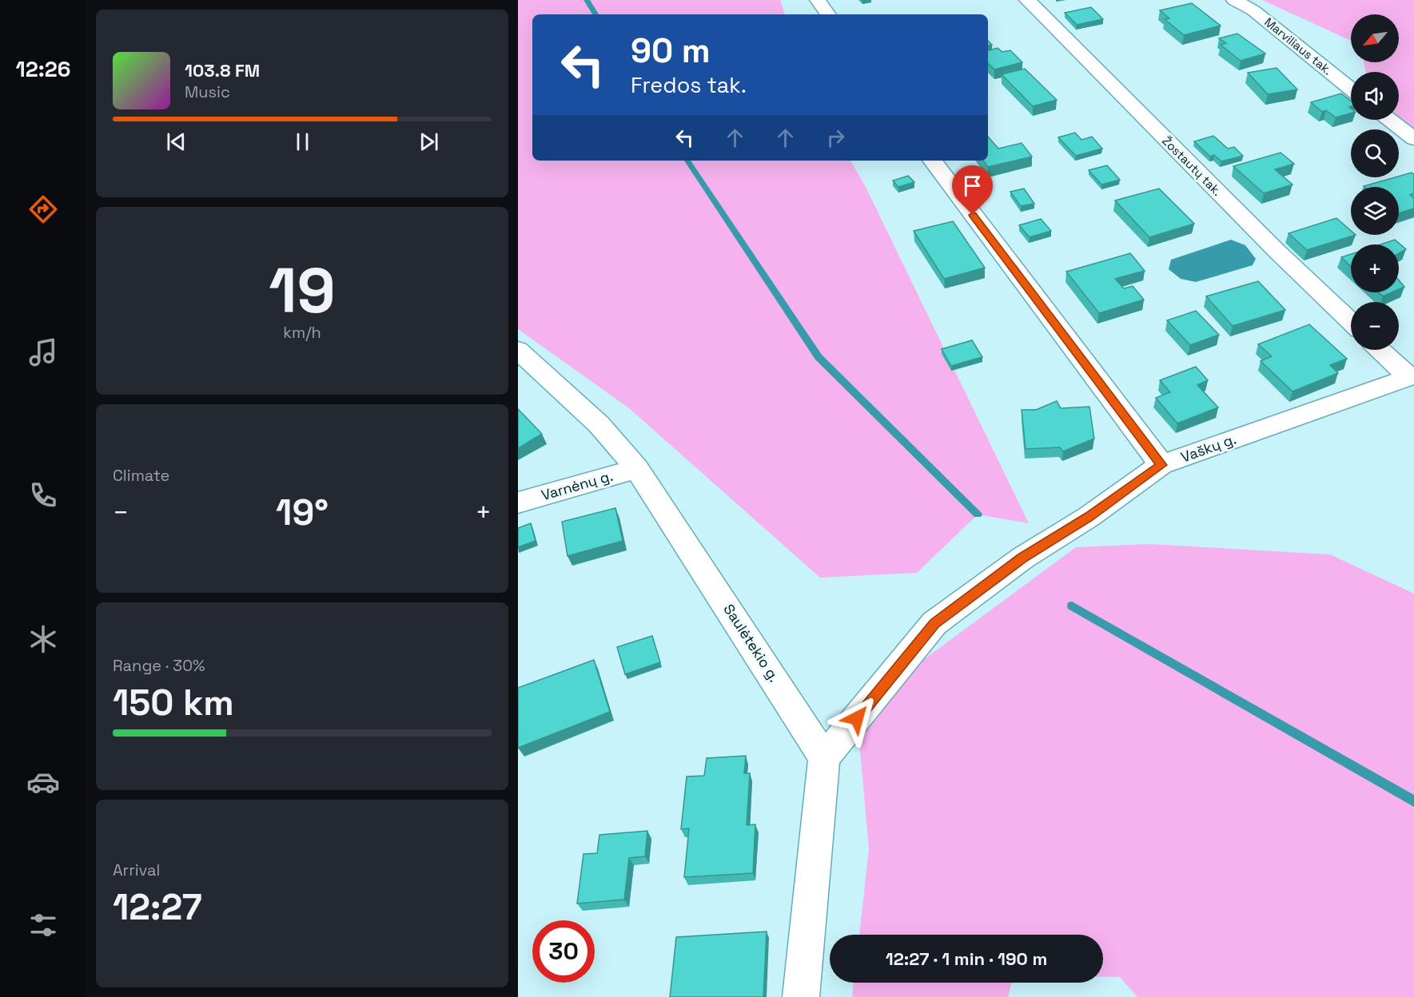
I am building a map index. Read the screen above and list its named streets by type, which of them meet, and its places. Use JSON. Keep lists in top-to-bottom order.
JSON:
{
  "streets": {
    "street": [
      "Marviliaus tak.",
      "Žostautų tak.",
      "Vaškų g.",
      "Varnėnų g.",
      "Saulėtekio g."
    ]
  },
  "crossings": [
    ["Vaškų g.", "Saulėtekio g."],
    ["Varnėnų g.", "Saulėtekio g."]
  ],
  "north": "bottom left",
  "page": {
    "tabs": "12:26",
    "map_buttons": ["+", "−"],
    "turn": ["90 m", "Fredos tak."],
    "song": ["103.8 FM", "Music"],
    "tile": [
      ["19", "km/h"],
      "Climate",
      ["Range · 30%", "150 km"],
      ["Arrival", "12:27"]
    ],
    "heat": ["−", "19°", "+"],
    "limit": "30",
    "trip": "12:27 · 1 min · 190 m"
  }
}
